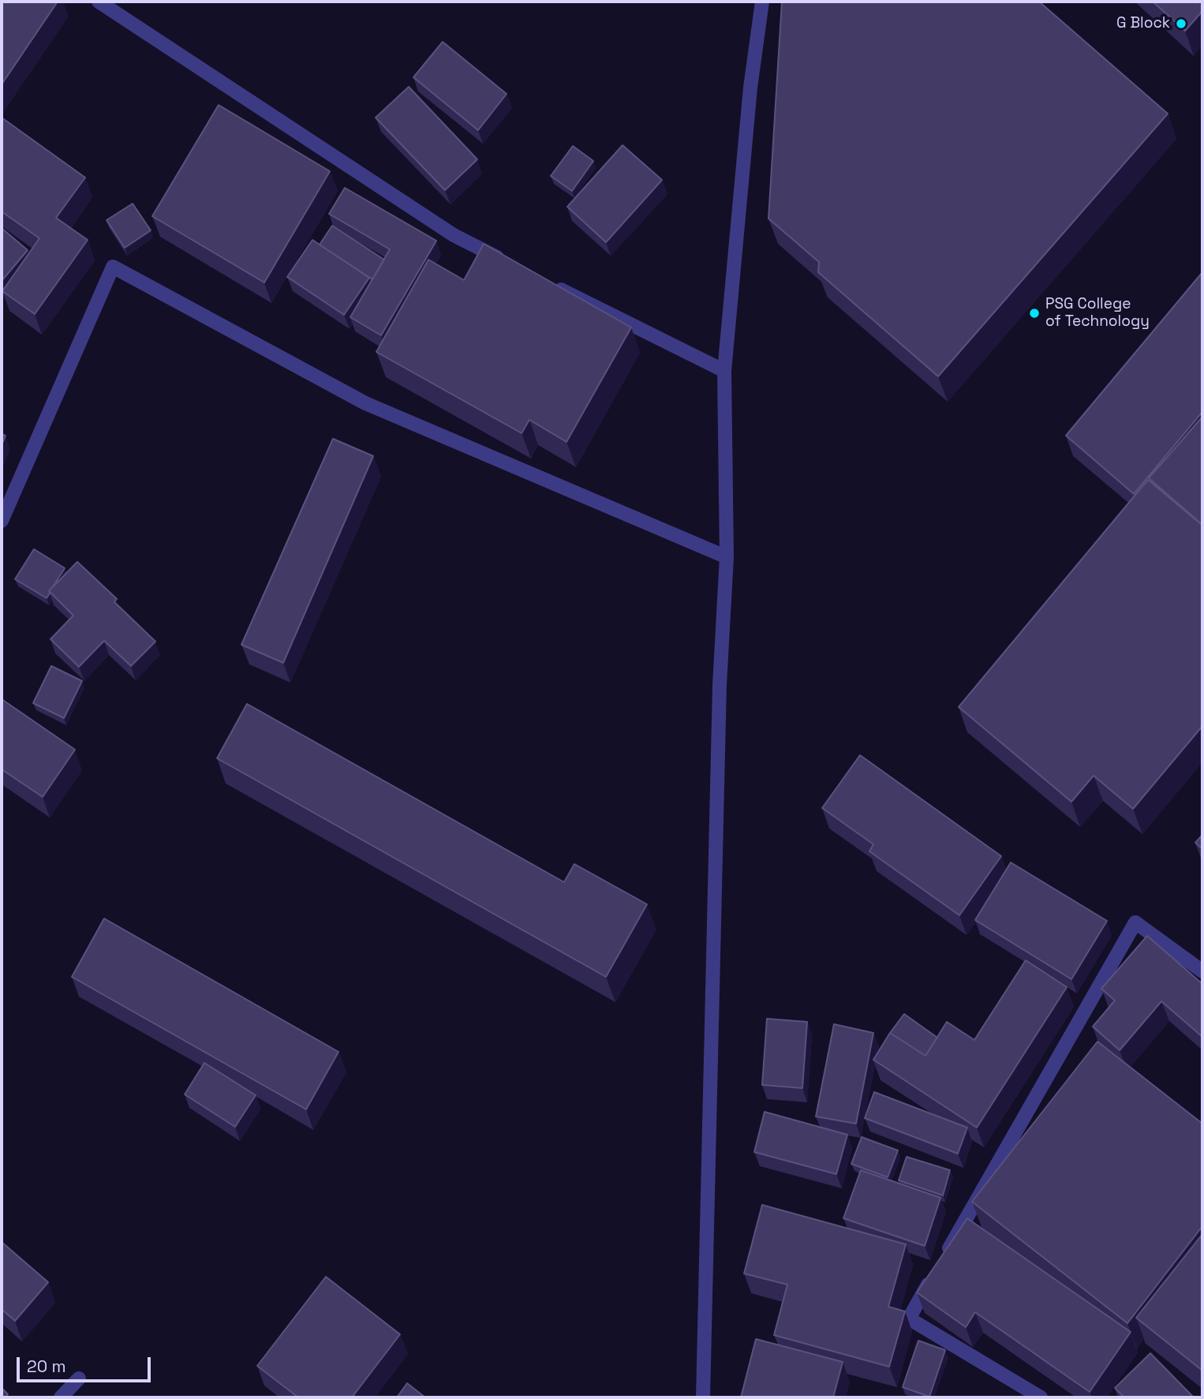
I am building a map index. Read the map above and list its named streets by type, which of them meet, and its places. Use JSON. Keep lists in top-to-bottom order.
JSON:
{
  "places": ["G Block", "PSG College of Technology"],
  "scale_bar": "20 m"
}
